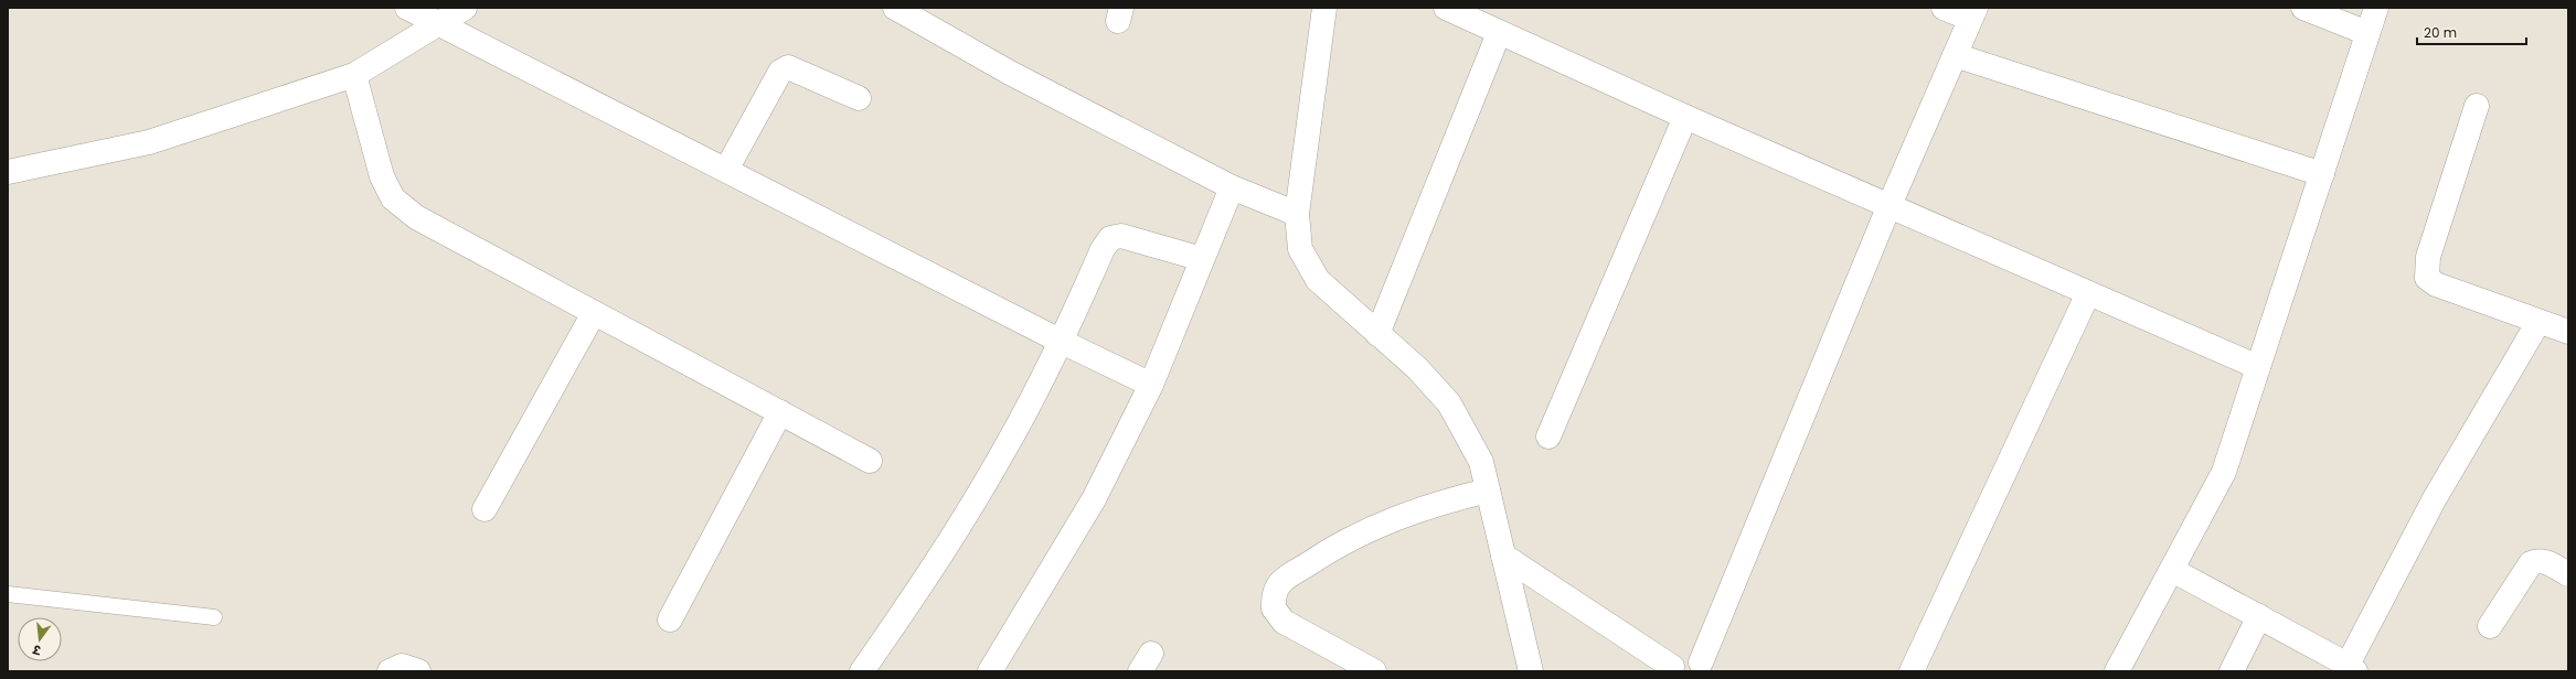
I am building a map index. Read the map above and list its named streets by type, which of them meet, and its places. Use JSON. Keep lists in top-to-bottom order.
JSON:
{
  "scale_bar": "20 m",
  "north": "bottom"
}
